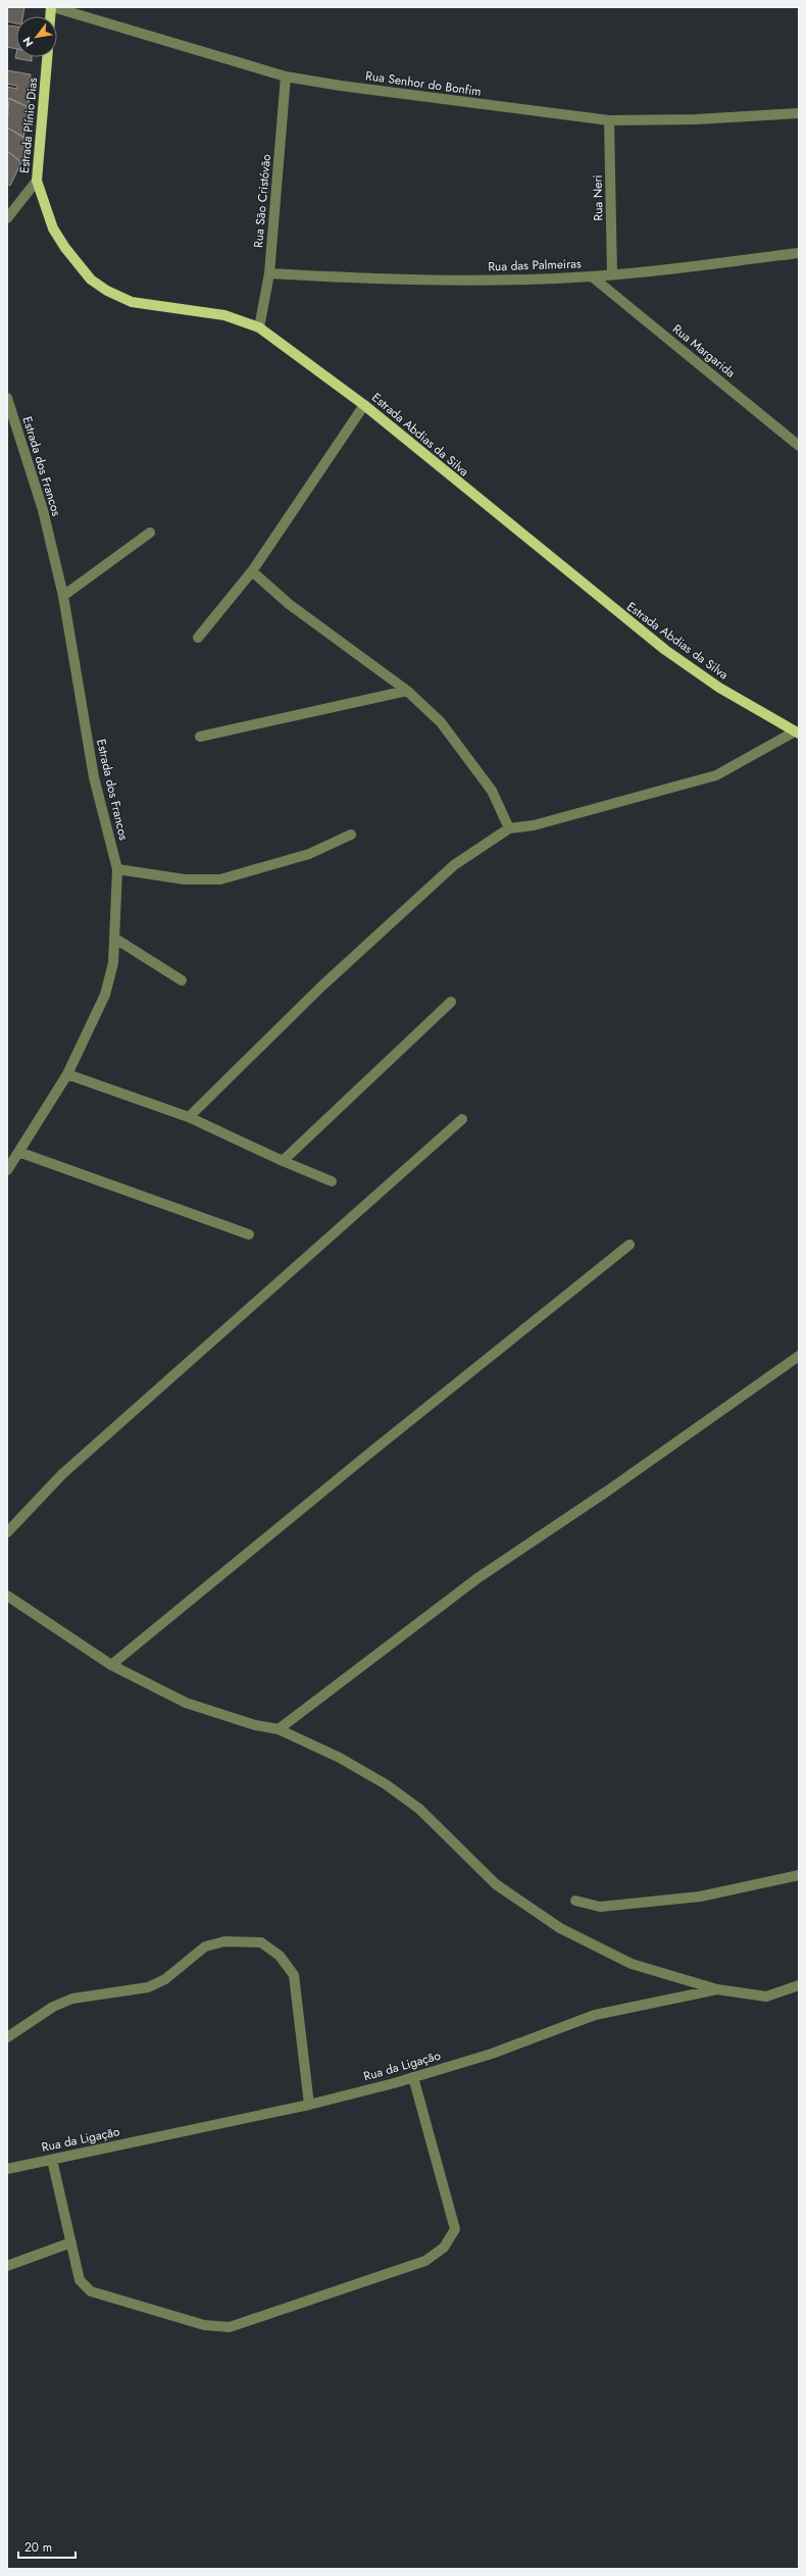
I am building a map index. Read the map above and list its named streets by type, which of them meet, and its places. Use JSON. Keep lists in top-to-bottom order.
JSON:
{
  "streets": {
    "main road": ["Estrada Plínio Dias", "Estrada Abdias da Silva"],
    "street": [
      "Rua Senhor do Bonfim",
      "Rua Neri",
      "Rua São Cristóvão",
      "Rua das Palmeiras",
      "Rua Margarida",
      "Estrada dos Francos",
      "Rua da Ligação"
    ]
  },
  "crossings": [
    ["Rua Senhor do Bonfim", "Rua Neri"],
    ["Rua Senhor do Bonfim", "Rua São Cristóvão"],
    ["Estrada Plínio Dias", "Estrada Abdias da Silva"],
    ["Rua Neri", "Rua das Palmeiras"],
    ["Rua São Cristóvão", "Rua das Palmeiras"],
    ["Rua São Cristóvão", "Estrada Abdias da Silva"],
    ["Rua das Palmeiras", "Rua Margarida"]
  ],
  "scale_bar": "20 m",
  "north": "bottom left"
}
